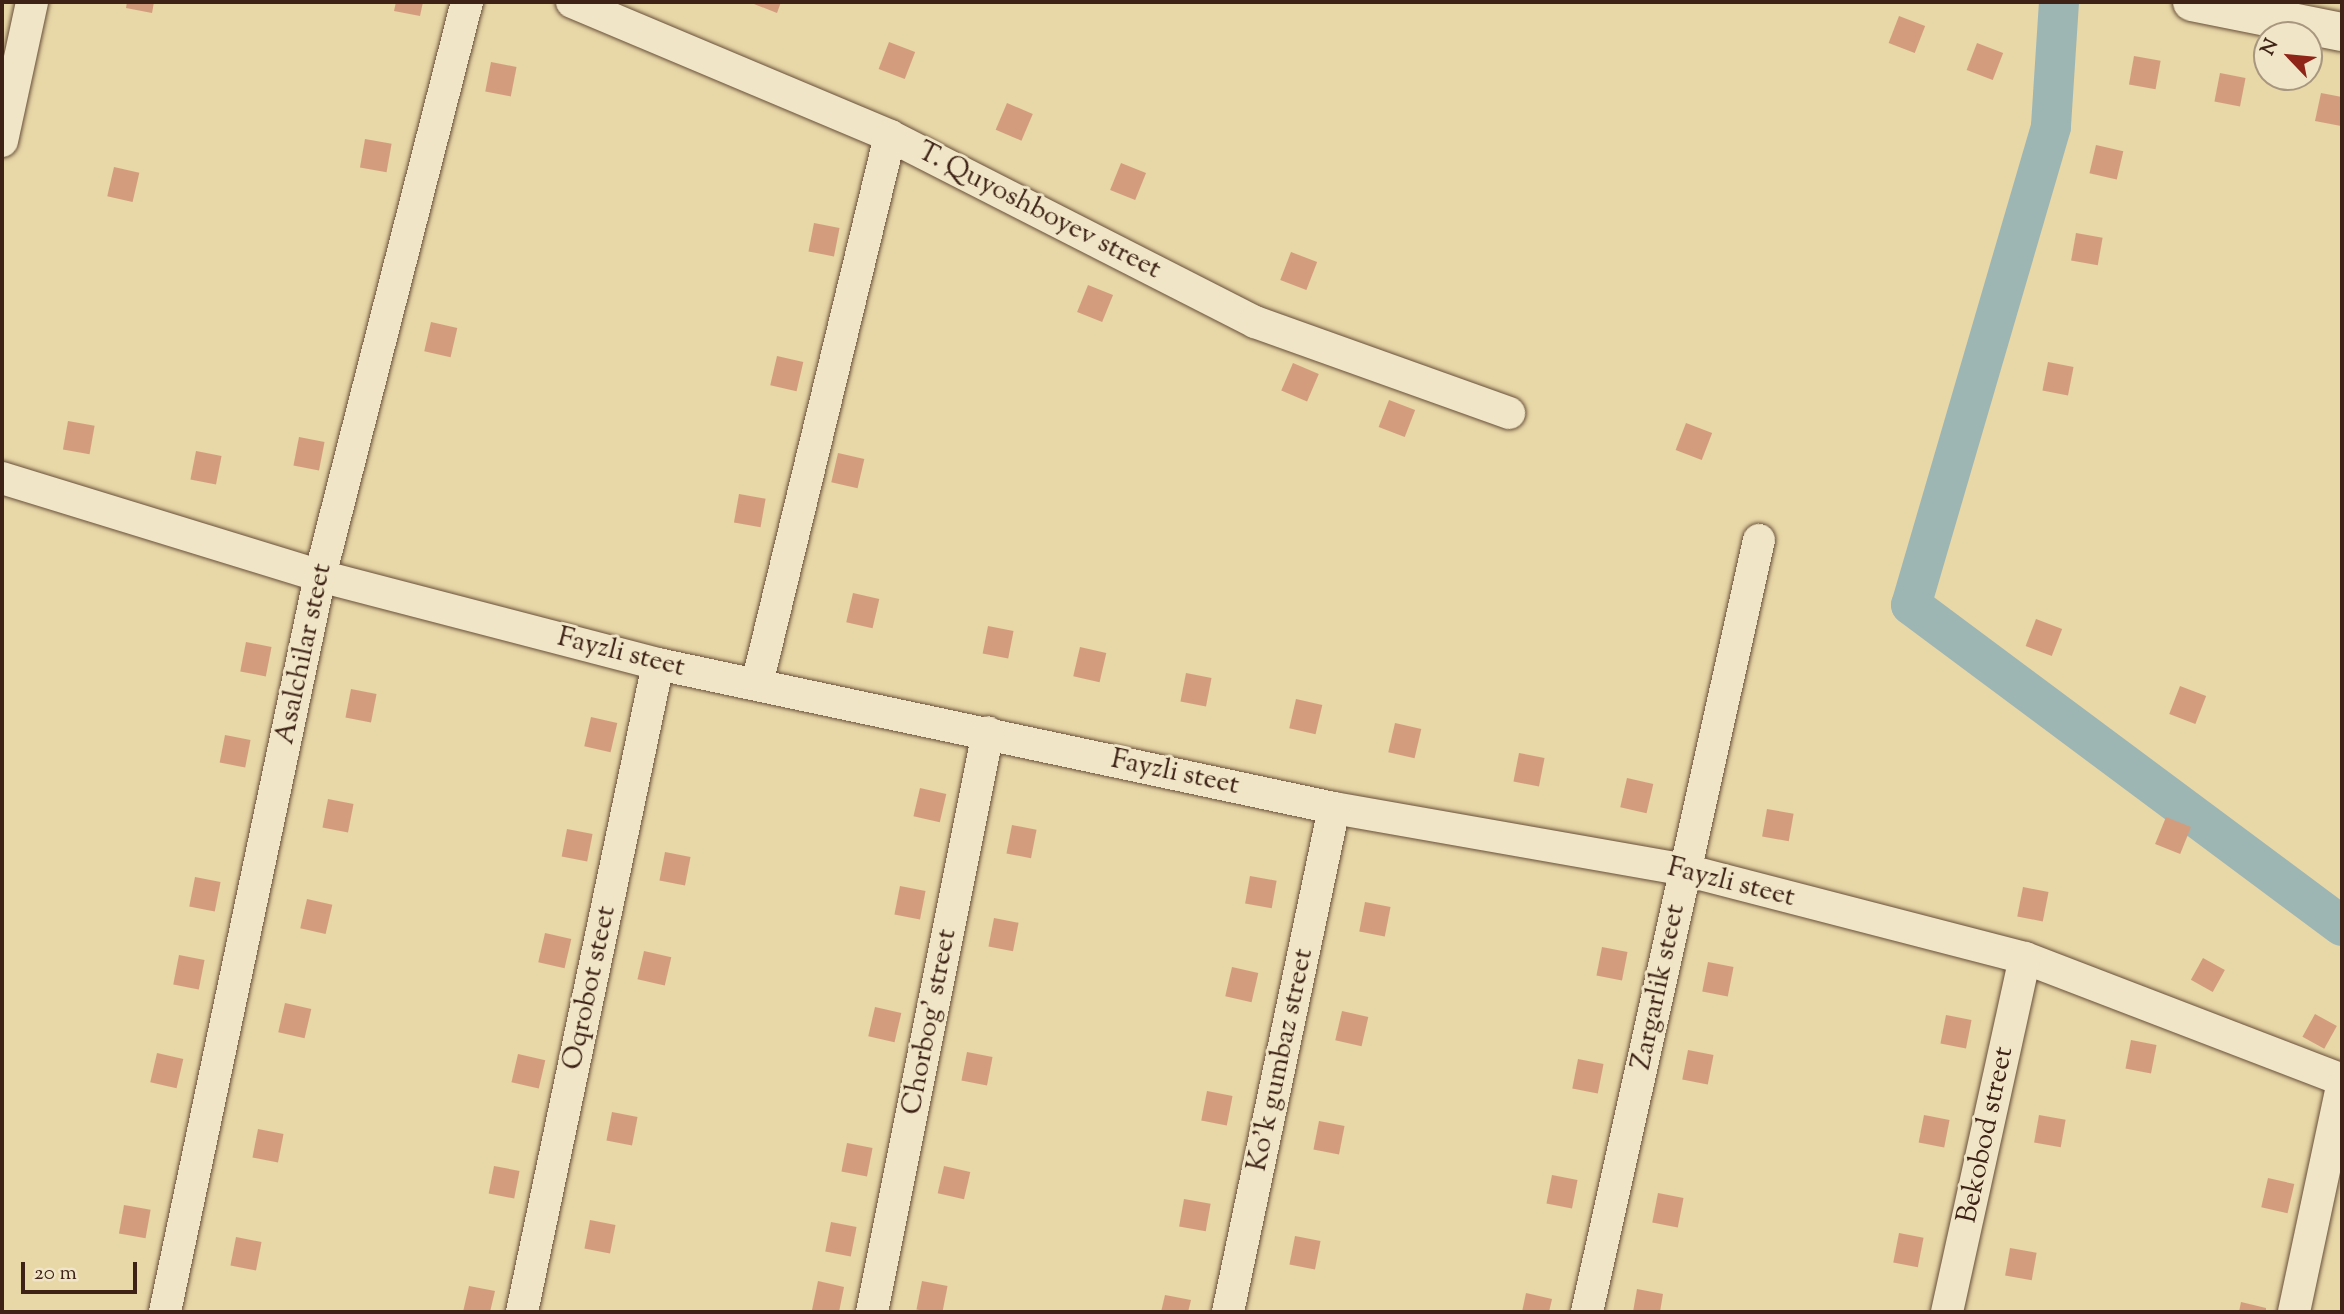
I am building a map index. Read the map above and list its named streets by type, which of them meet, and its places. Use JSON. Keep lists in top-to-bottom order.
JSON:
{
  "streets": {
    "street": [
      "T. Quyoshboyev street",
      "Fayzli steet",
      "Asalchilar steet",
      "Zargarlik steet",
      "Oqrobot steet",
      "Chorbog' street",
      "Ko'k gumbaz street",
      "Bekobod street"
    ]
  },
  "crossings": [
    ["Fayzli steet", "Asalchilar steet"],
    ["Fayzli steet", "Zargarlik steet"],
    ["Fayzli steet", "Oqrobot steet"],
    ["Fayzli steet", "Chorbog' street"],
    ["Fayzli steet", "Ko'k gumbaz street"],
    ["Fayzli steet", "Bekobod street"]
  ],
  "scale_bar": "20 m",
  "north": "top left"
}
